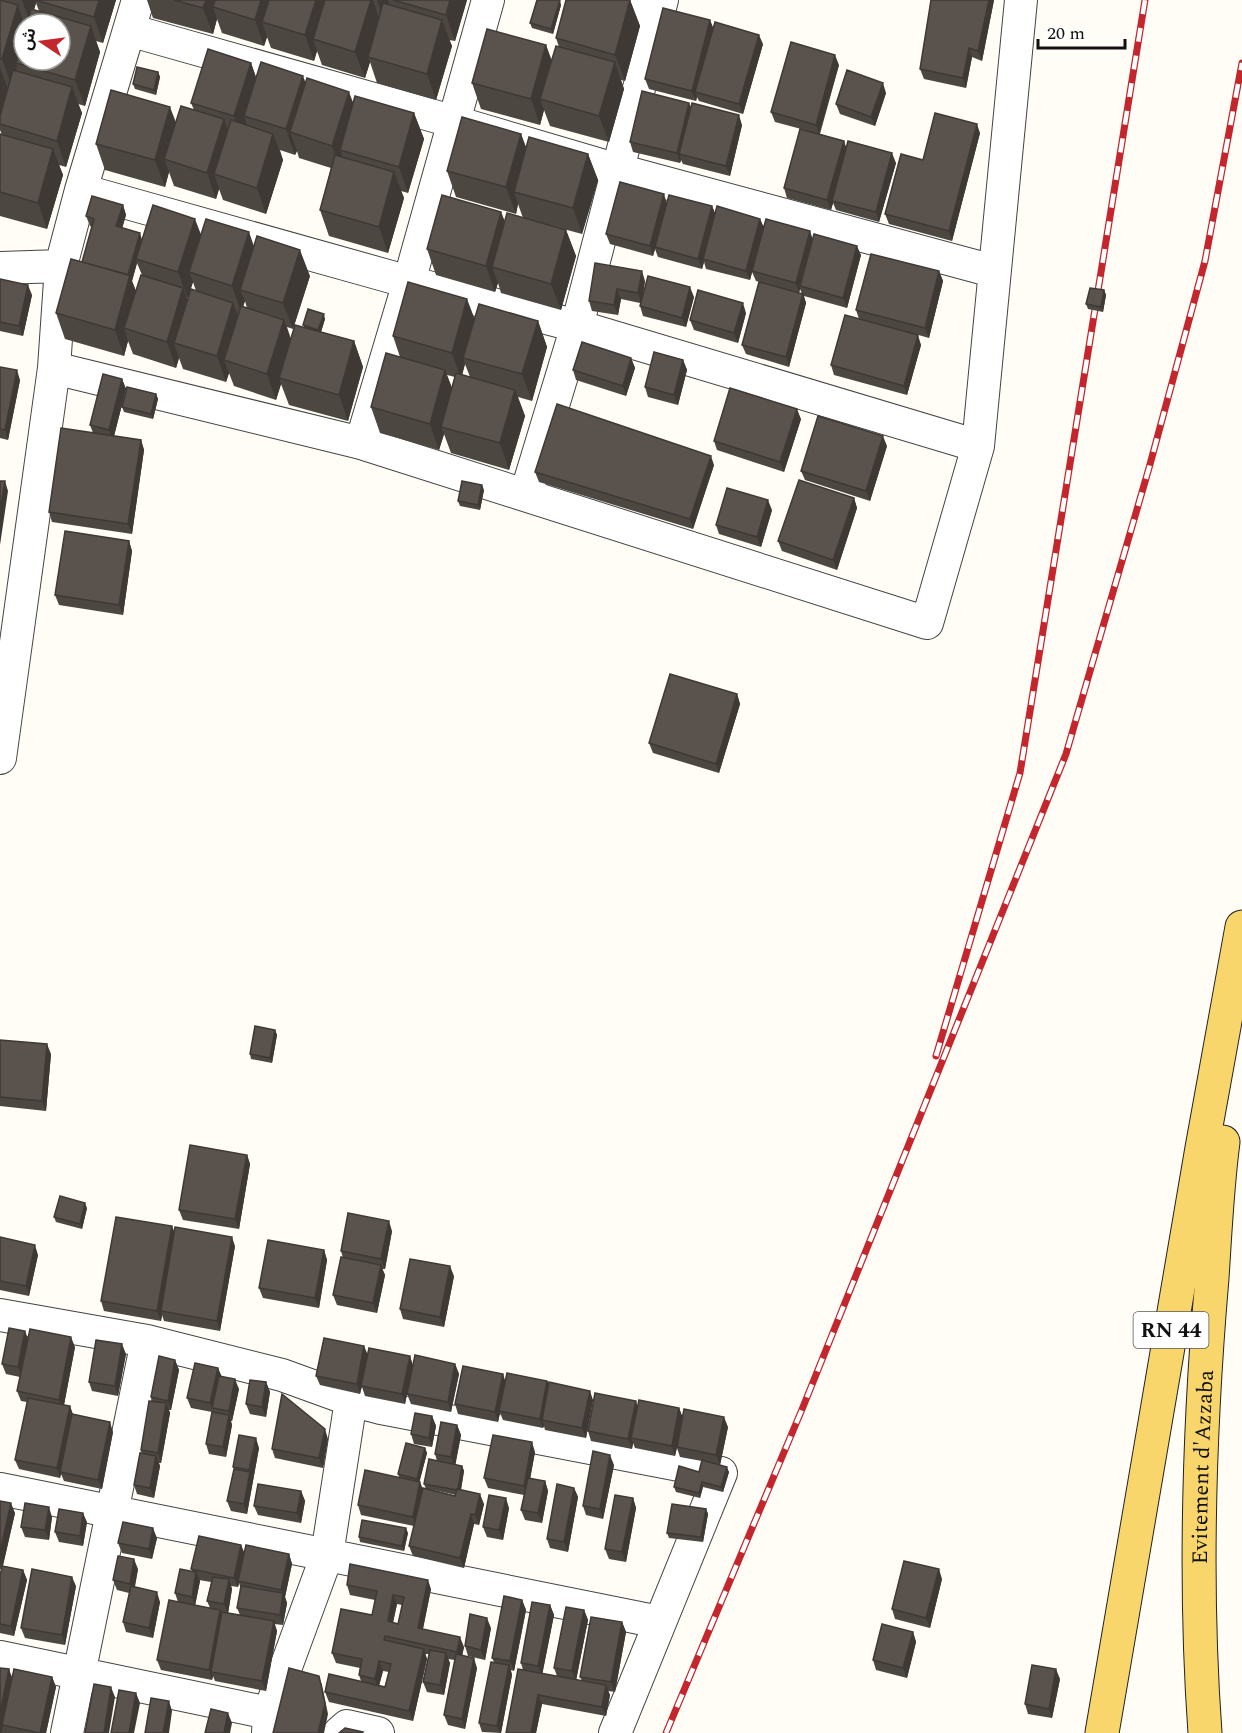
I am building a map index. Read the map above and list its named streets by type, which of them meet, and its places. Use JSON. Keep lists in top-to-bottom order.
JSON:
{
  "streets": {
    "main road": ["RN 44", "Evitement d'Azzaba"]
  },
  "crossings": [
    ["RN 44", "Evitement d'Azzaba"]
  ],
  "scale_bar": "20 m",
  "north": "left"
}
